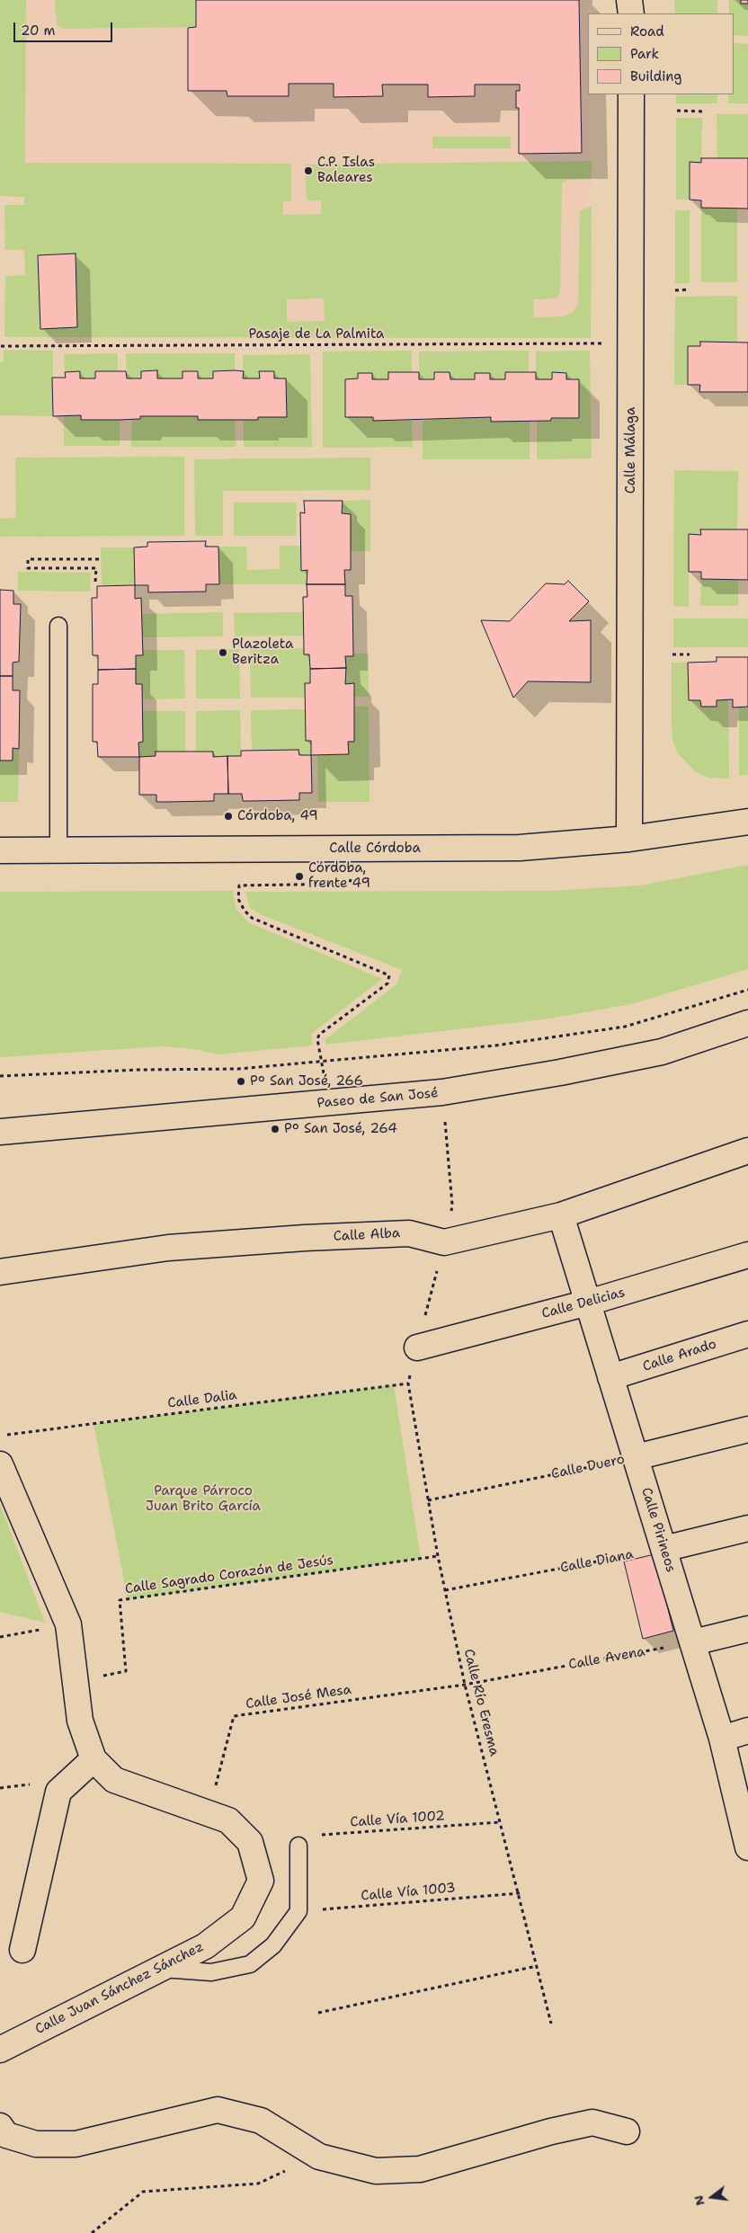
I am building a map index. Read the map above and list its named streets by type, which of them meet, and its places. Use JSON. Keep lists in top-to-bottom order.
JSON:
{
  "streets": {
    "street": [
      "Calle Málaga",
      "Calle Córdoba",
      "Paseo de San José",
      "Calle Alba",
      "Calle Delicias",
      "Calle Arado",
      "Calle Duero",
      "Calle Pirineos",
      "Calle Juan Sánchez Sánchez"
    ],
    "path": [
      "Pasaje de La Palmita",
      "Calle Dalia",
      "Calle Diana",
      "Calle Sagrado Corazón de Jesús",
      "Calle Avena",
      "Calle José Mesa",
      "Calle Río Eresma",
      "Calle Vía 1002",
      "Calle Vía 1003"
    ]
  },
  "crossings": [
    ["Pasaje de La Palmita", "Calle Málaga"],
    ["Calle Málaga", "Calle Córdoba"],
    ["Calle Alba", "Calle Pirineos"],
    ["Calle Delicias", "Calle Pirineos"],
    ["Calle Arado", "Calle Pirineos"],
    ["Calle Dalia", "Calle Río Eresma"],
    ["Calle Duero", "Calle Pirineos"],
    ["Calle Duero", "Calle Río Eresma"],
    ["Calle Pirineos", "Calle Diana"],
    ["Calle Pirineos", "Calle Avena"],
    ["Calle Diana", "Calle Río Eresma"],
    ["Calle Sagrado Corazón de Jesús", "Calle Río Eresma"],
    ["Calle Sagrado Corazón de Jesús", "Calle Juan Sánchez Sánchez"],
    ["Calle Avena", "Calle José Mesa"],
    ["Calle Avena", "Calle Río Eresma"],
    ["Calle José Mesa", "Calle Río Eresma"],
    ["Calle José Mesa", "Calle Juan Sánchez Sánchez"],
    ["Calle Río Eresma", "Calle Vía 1002"],
    ["Calle Río Eresma", "Calle Vía 1003"]
  ],
  "parks": ["Parque Párroco Juan Brito García"],
  "places": [
    "C.P. Islas Baleares",
    "Plazoleta Beritza",
    "Córdoba, 49",
    "Córdoba, frente 49",
    "Pº San José, 266",
    "Pº San José, 264"
  ],
  "legend": ["Road", "Park", "Building"],
  "scale_bar": "20 m",
  "north": "left"
}
